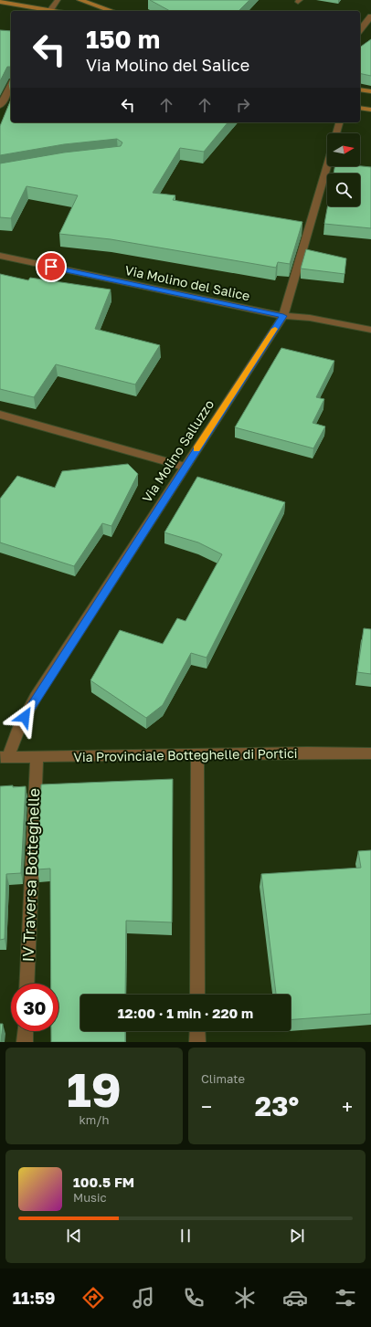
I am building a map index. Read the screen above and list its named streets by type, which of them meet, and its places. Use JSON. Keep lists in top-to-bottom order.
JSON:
{
  "streets": {
    "street": [
      "Via Molino del Salice",
      "Via Molino Salluzzo",
      "Via Provinciale Botteghelle di Portici",
      "IV Traversa Botteghelle"
    ]
  },
  "crossings": [
    ["Via Molino del Salice", "Via Molino Salluzzo"],
    ["Via Molino Salluzzo", "Via Provinciale Botteghelle di Portici"],
    ["Via Provinciale Botteghelle di Portici", "IV Traversa Botteghelle"]
  ],
  "north": "right",
  "page": {
    "turn": ["150 m", "Via Molino del Salice"],
    "limit": "30",
    "trip": "12:00 · 1 min · 220 m",
    "tile": [
      ["19", "km/h"],
      "Climate"
    ],
    "heat": ["−", "23°", "+"],
    "song": ["100.5 FM", "Music"],
    "tabs": "11:59"
  }
}
